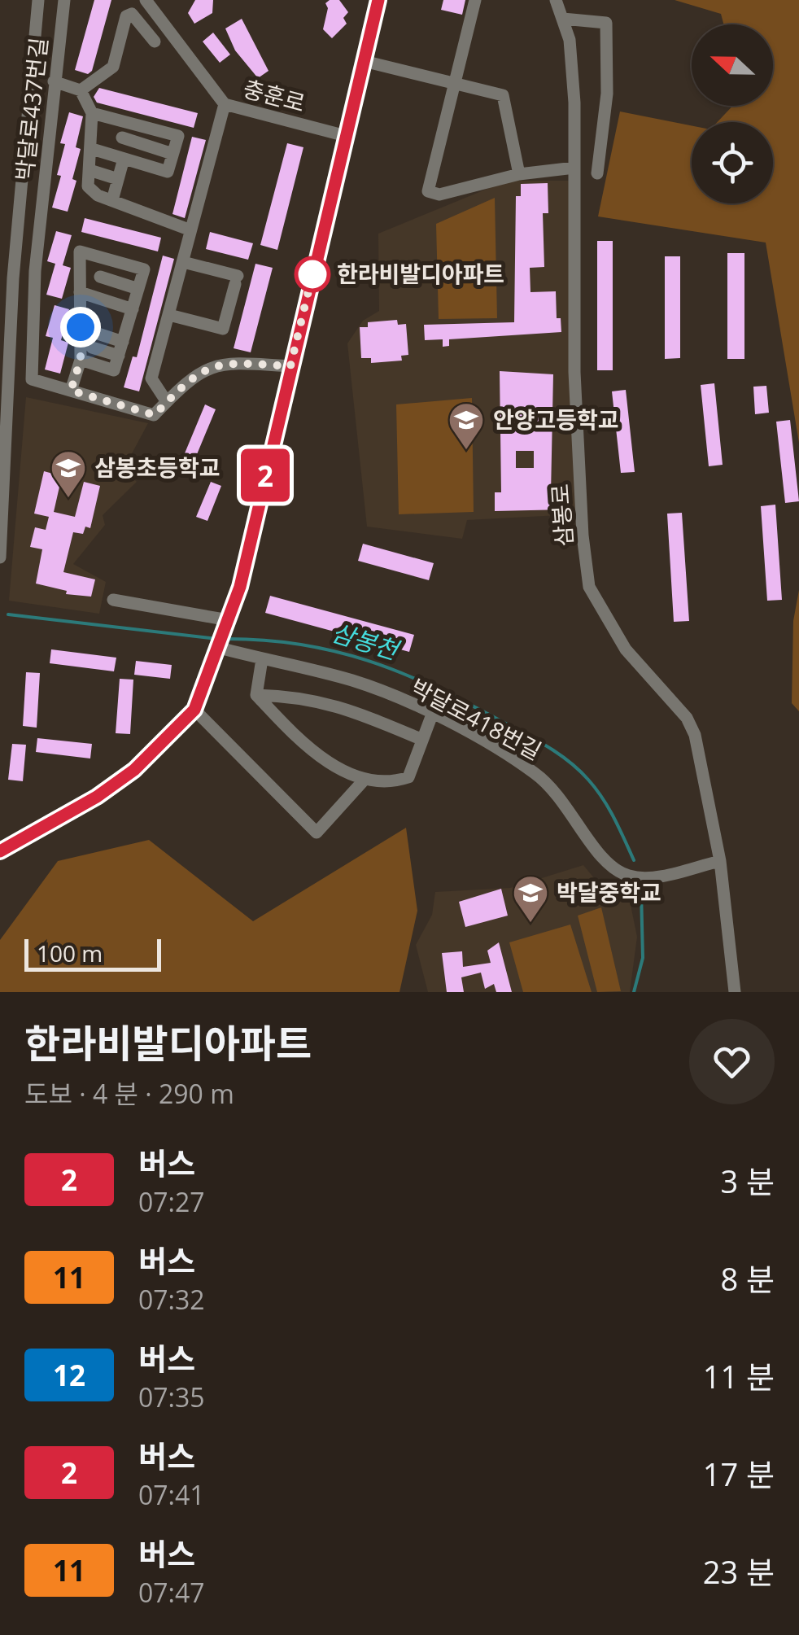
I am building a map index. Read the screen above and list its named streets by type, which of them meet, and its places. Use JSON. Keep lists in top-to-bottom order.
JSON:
{
  "streets": {
    "street": [
      "충훈로",
      "박달로437번길",
      "삼봉로",
      "박달로418번길"
    ]
  },
  "crossings": [
    ["삼봉로", "박달로418번길"]
  ],
  "water": ["삼봉천"],
  "places": {
    "other": ["한라비발디아파트"],
    "school or university": ["안양고등학교", "삼봉초등학교", "박달중학교"]
  },
  "lines": ["bus line 2"],
  "scale_bar": "100 m",
  "north": "left",
  "page": {
    "on_map": "2",
    "scale": "100 m",
    "heading": ["한라비발디아파트", "도보 · 4 분 · 290 m"],
    "list": [
      {
        "mark": "2",
        "name": "버스",
        "note": "07:27",
        "value": "3 분"
      },
      {
        "mark": "11",
        "name": "버스",
        "note": "07:32",
        "value": "8 분"
      },
      {
        "mark": "12",
        "name": "버스",
        "note": "07:35",
        "value": "11 분"
      },
      {
        "mark": "2",
        "name": "버스",
        "note": "07:41",
        "value": "17 분"
      },
      {
        "mark": "11",
        "name": "버스",
        "note": "07:47",
        "value": "23 분"
      }
    ]
  }
}
